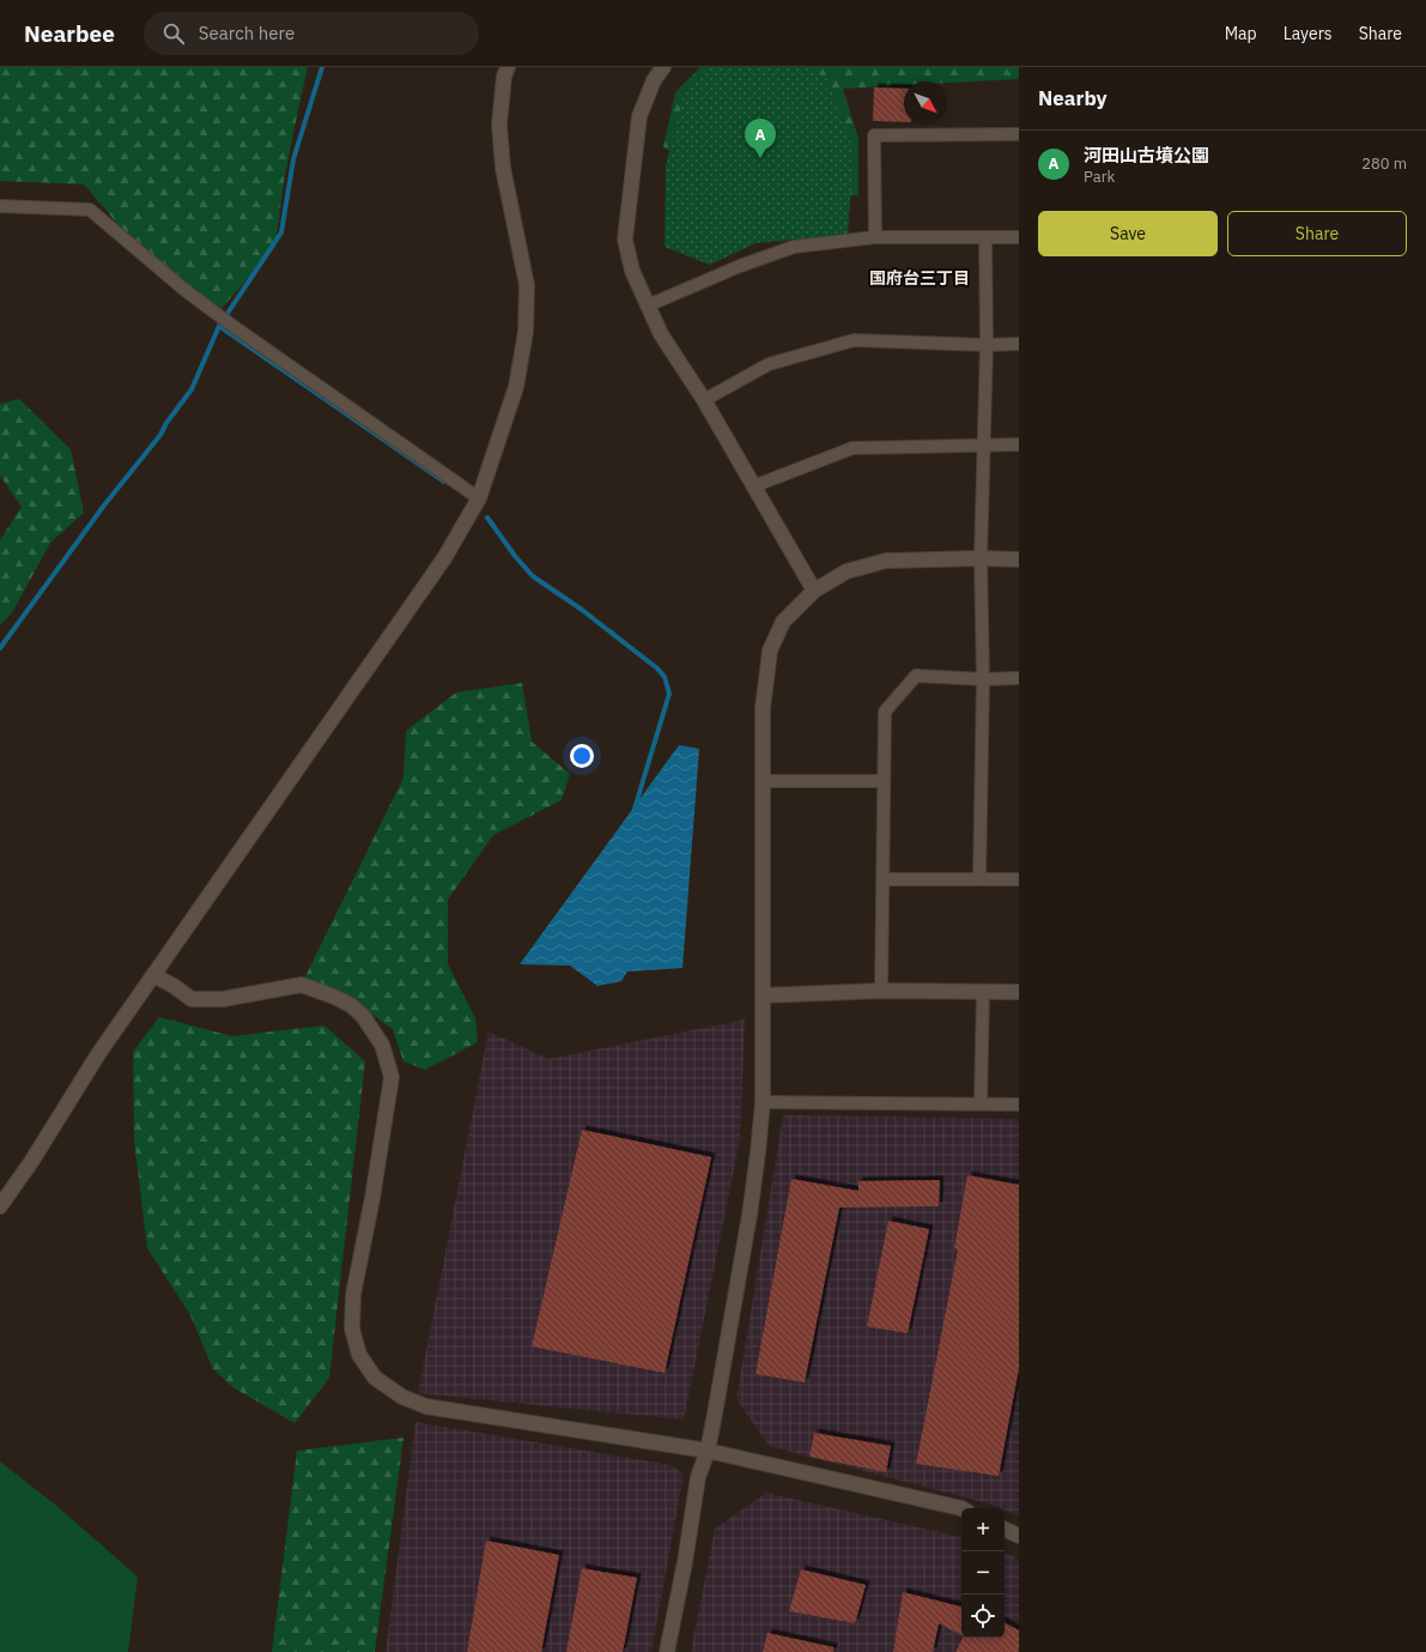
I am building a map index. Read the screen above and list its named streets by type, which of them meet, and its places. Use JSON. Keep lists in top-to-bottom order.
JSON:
{
  "districts": ["国府台三丁目"],
  "north": "bottom right",
  "page": {
    "header": "Nearbee",
    "search": "Search here",
    "nav": ["Map", "Layers", "Share"],
    "heading": "Nearby",
    "pins": "A",
    "list": [
      {
        "mark": "A",
        "name": "河田山古墳公園",
        "note": "Park",
        "value": "280 m"
      }
    ],
    "buttons": ["Save", "Share"],
    "map_buttons": ["+", "−"]
  }
}
